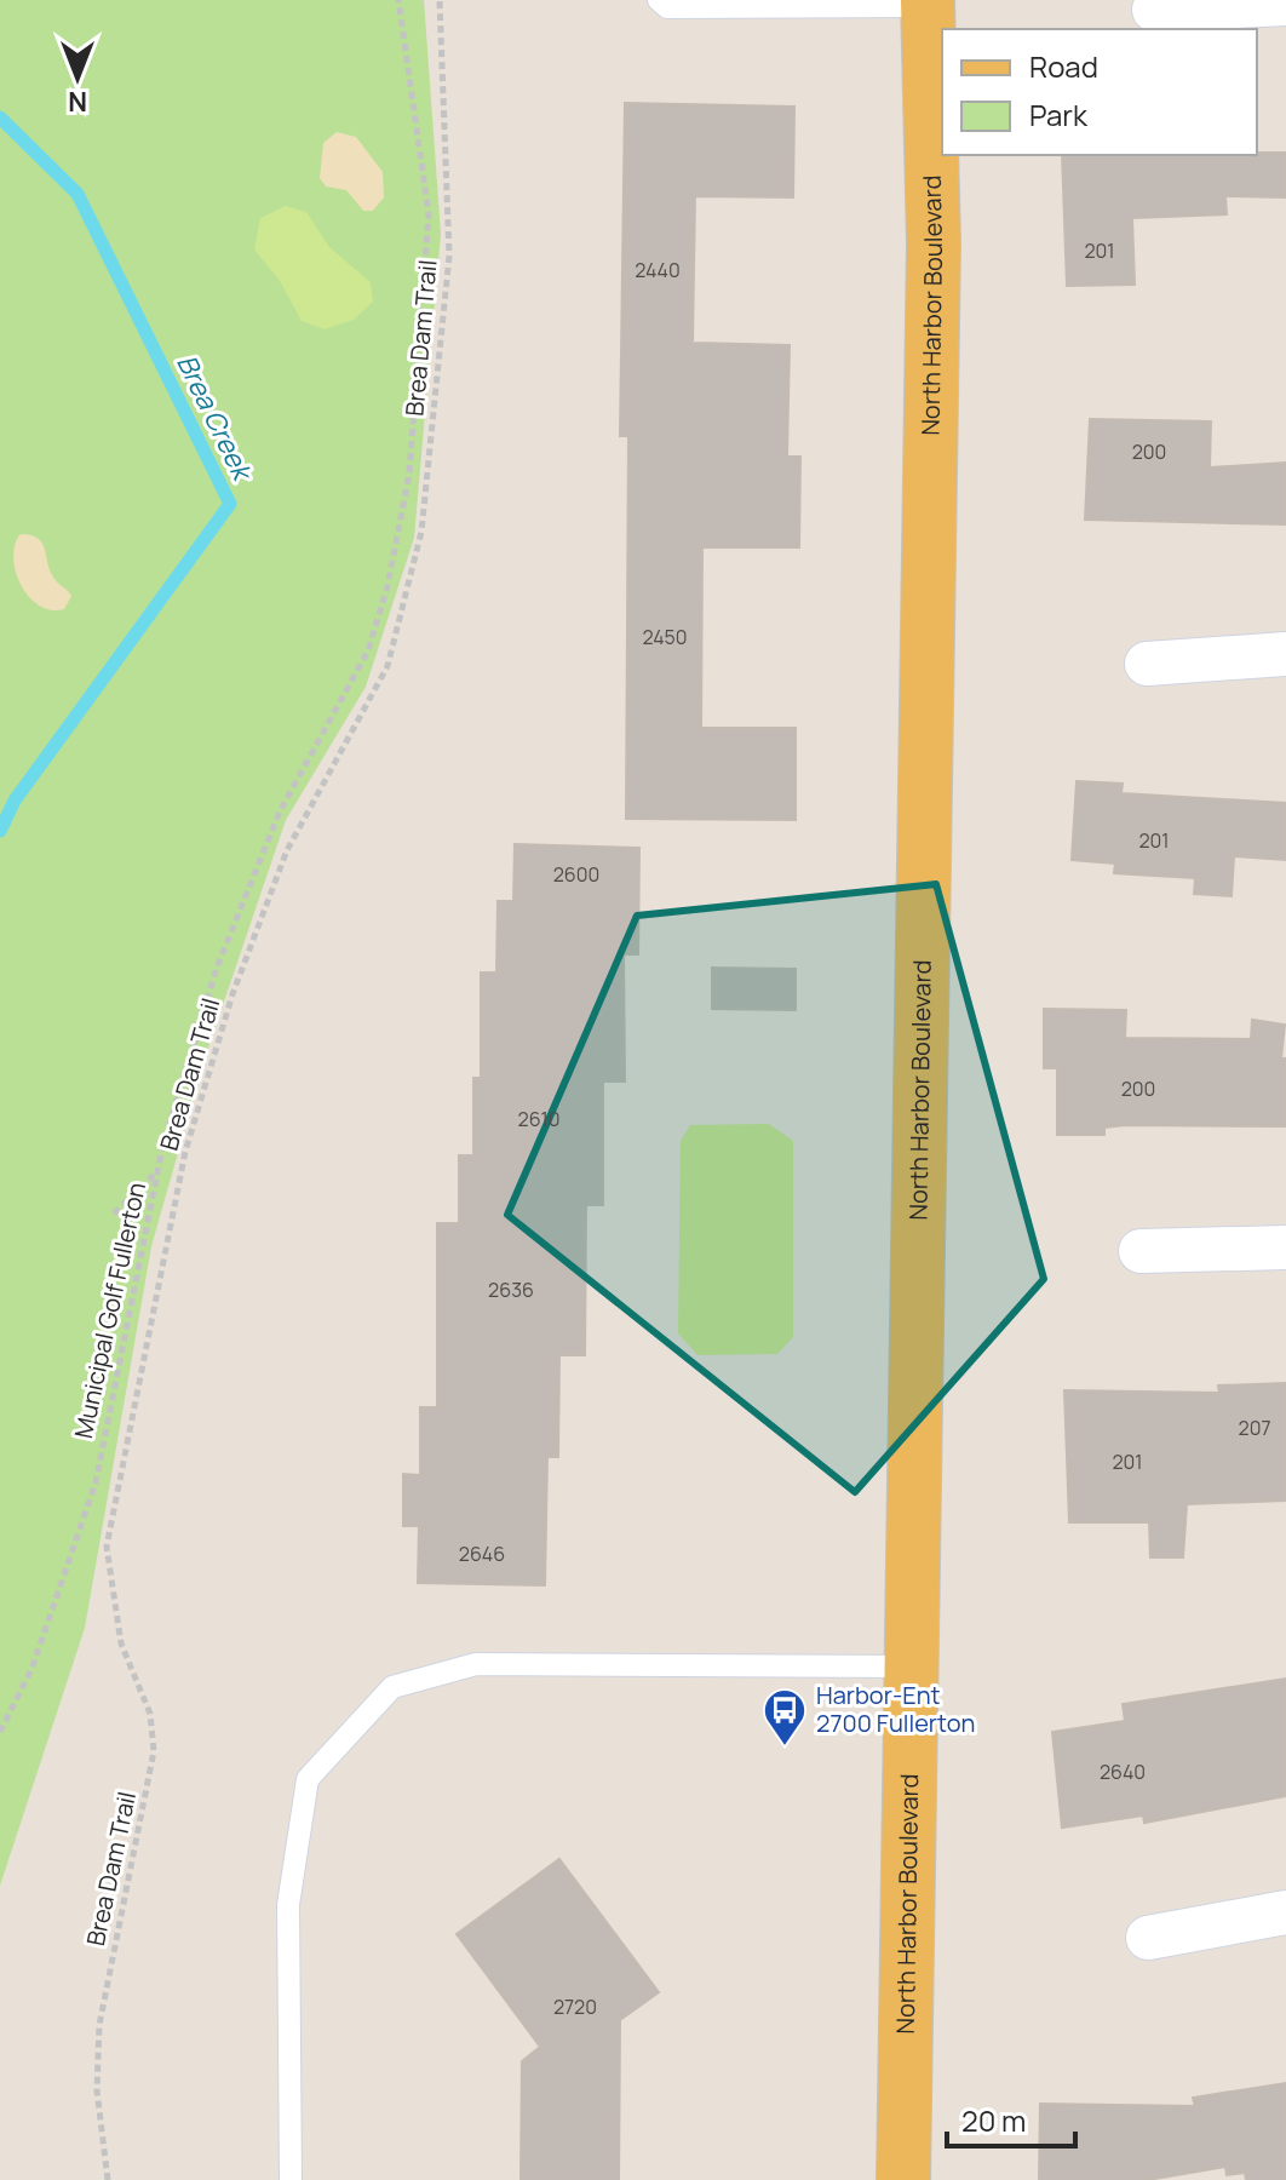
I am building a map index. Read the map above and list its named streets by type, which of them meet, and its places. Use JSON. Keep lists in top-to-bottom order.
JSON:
{
  "streets": {
    "main road": ["North Harbor Boulevard"],
    "path": ["Brea Dam Trail", "Municipal Golf Fullerton"]
  },
  "water": ["Brea Creek"],
  "places": {
    "bus stop": ["Harbor-Ent 2700 Fullerton"]
  },
  "house_numbers": [
    "201",
    "2440",
    "200",
    "2450",
    "201",
    "2600",
    "200",
    "2610",
    "2636",
    "207",
    "201",
    "2646",
    "2640",
    "2720"
  ],
  "legend": ["Road", "Park"],
  "scale_bar": "20 m",
  "north": "bottom"
}
